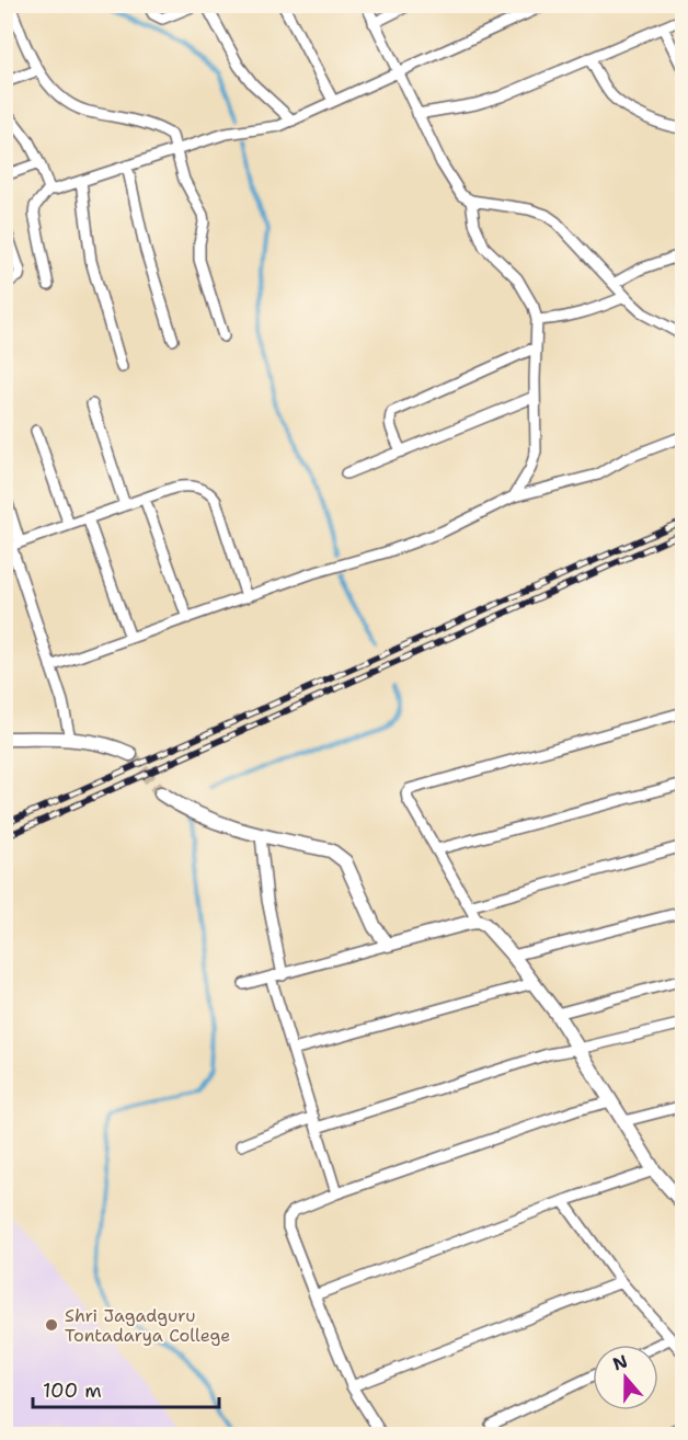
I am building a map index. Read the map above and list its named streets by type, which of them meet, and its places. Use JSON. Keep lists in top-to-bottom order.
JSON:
{
  "places": ["Shri Jagadguru Tontadarya College"],
  "scale_bar": "100 m",
  "north": "top"
}
